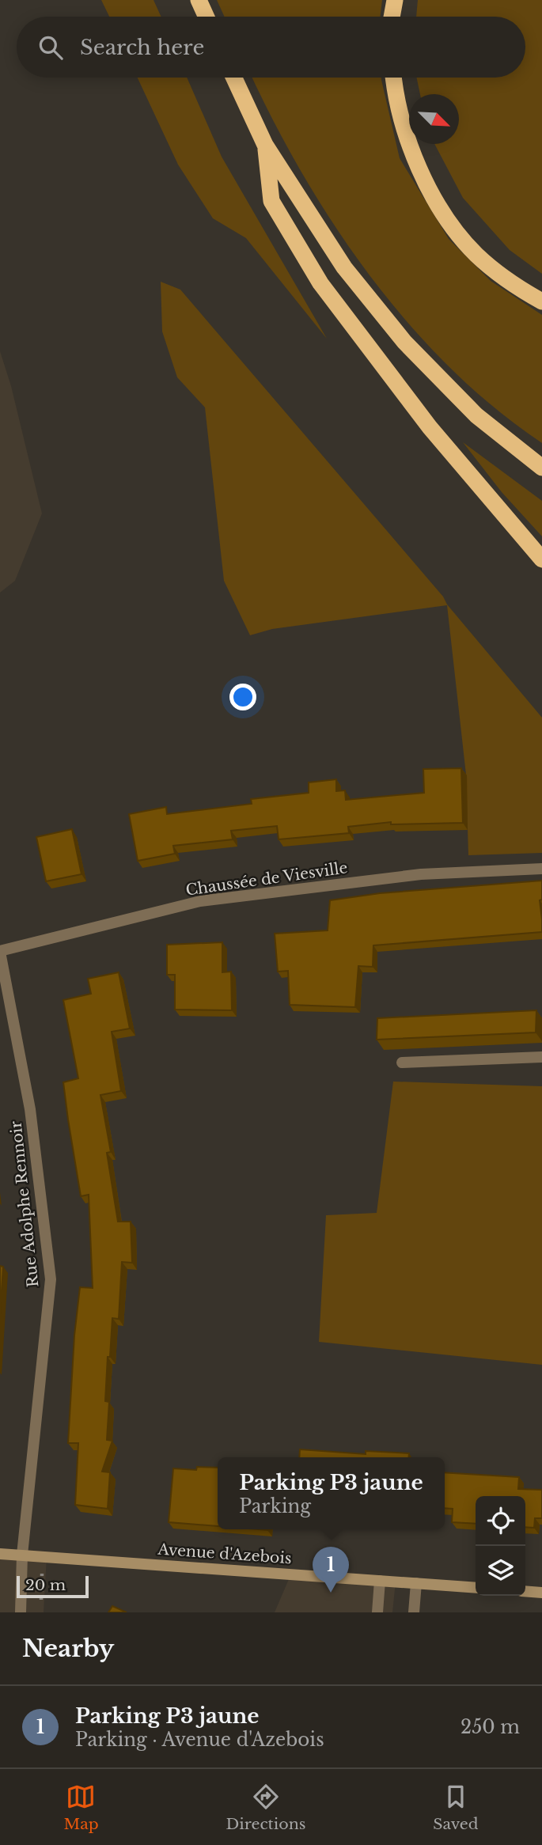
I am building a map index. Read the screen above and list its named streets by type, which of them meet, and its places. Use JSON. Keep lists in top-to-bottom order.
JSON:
{
  "streets": {
    "street": ["Chaussée de Viesville", "Rue Adolphe Rennoir", "Avenue d'Azebois"]
  },
  "crossings": [
    ["Chaussée de Viesville", "Rue Adolphe Rennoir"],
    ["Rue Adolphe Rennoir", "Avenue d'Azebois"]
  ],
  "scale_bar": "20 m",
  "north": "bottom right",
  "page": {
    "search": "Search here",
    "popup": ["Parking P3 jaune", "Parking"],
    "pins": "1",
    "scale": "20 m",
    "heading": "Nearby",
    "list": [
      {
        "mark": "1",
        "name": "Parking P3 jaune",
        "note": "Parking · Avenue d'Azebois",
        "value": "250 m"
      }
    ],
    "nav": ["Map", "Directions", "Saved"]
  }
}
